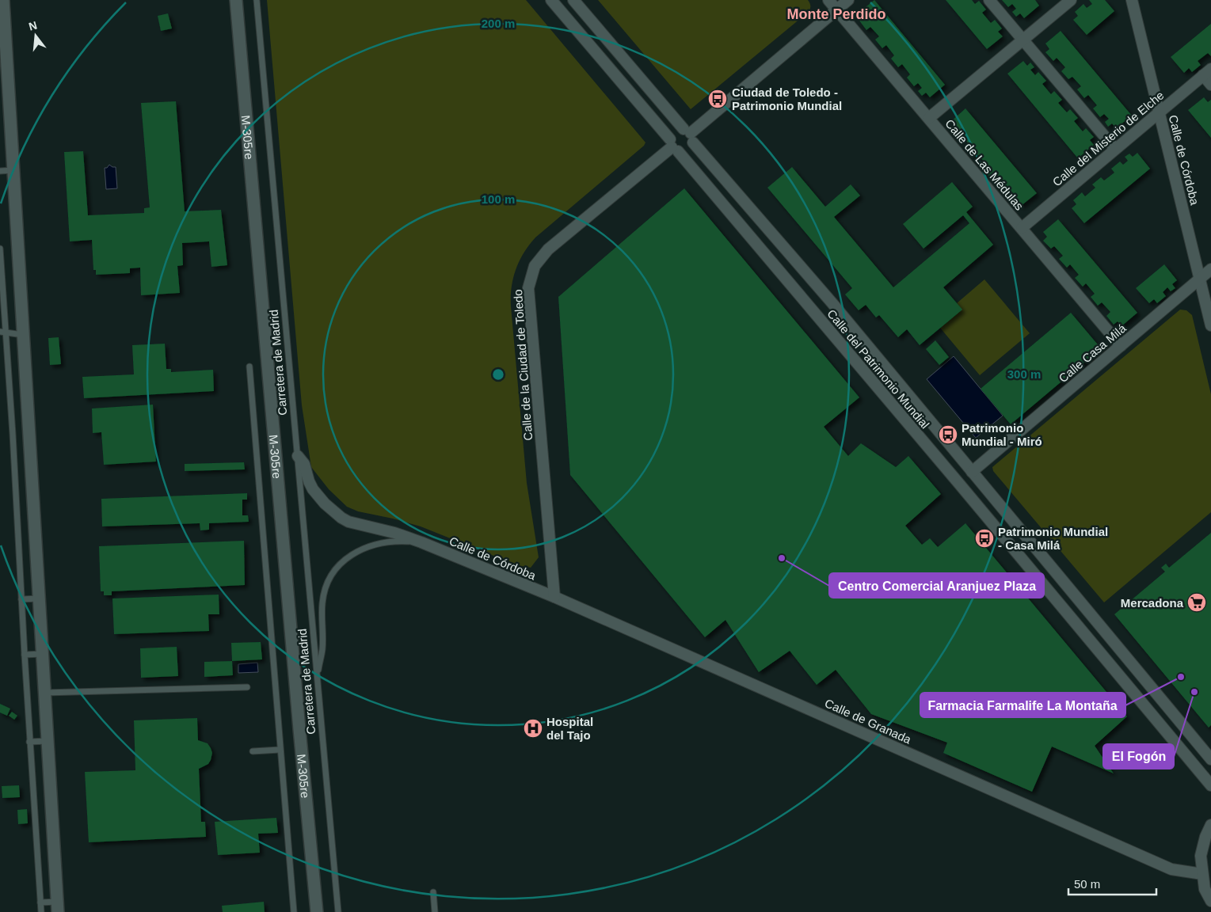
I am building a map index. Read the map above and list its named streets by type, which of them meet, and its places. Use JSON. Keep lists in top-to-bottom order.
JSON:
{
  "streets": {
    "main road": ["M-305re"],
    "street": [
      "Calle del Misterio de Elche",
      "Calle de Córdoba",
      "Calle de Las Médulas",
      "Calle Casa Milá",
      "Calle de la Ciudad de Toledo",
      "Calle del Patrimonio Mundial",
      "Calle de Granada"
    ],
    "lane": ["Carretera de Madrid"]
  },
  "crossings": [
    ["Calle del Misterio de Elche", "Calle de Córdoba"],
    ["Calle del Misterio de Elche", "Calle de Las Médulas"],
    ["Calle de Córdoba", "Calle Casa Milá"],
    ["Calle de Córdoba", "Carretera de Madrid"],
    ["Calle de Córdoba", "Calle de la Ciudad de Toledo"],
    ["Calle de Córdoba", "Calle de Granada"],
    ["Calle de Las Médulas", "Calle Casa Milá"],
    ["Calle Casa Milá", "Calle del Patrimonio Mundial"],
    ["Calle de la Ciudad de Toledo", "Calle del Patrimonio Mundial"],
    ["Calle de la Ciudad de Toledo", "Calle de Granada"]
  ],
  "districts": ["Monte Perdido"],
  "places": {
    "bus stop": ["Ciudad de Toledo - Patrimonio Mundial", "Patrimonio Mundial - Miró", "Patrimonio Mundial - Casa Milá"],
    "other": ["Centro Comercial Aranjuez Plaza", "Farmacia Farmalife La Montaña", "El Fogón"],
    "supermarket": ["Mercadona"],
    "hospital": ["Hospital del Tajo"]
  },
  "scale_bar": "50 m",
  "north": "top",
  "rings": ["200 m", "100 m", "300 m"]
}
